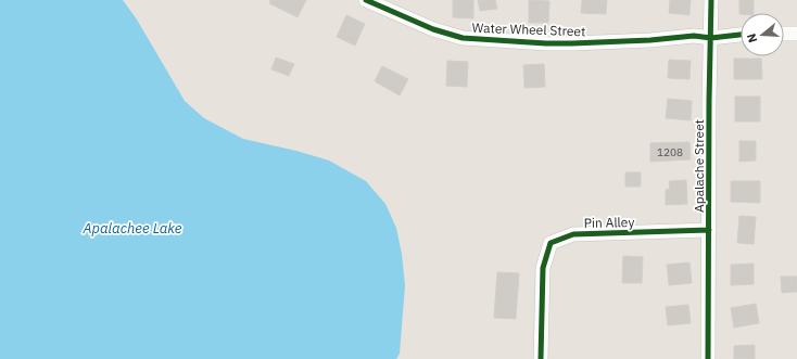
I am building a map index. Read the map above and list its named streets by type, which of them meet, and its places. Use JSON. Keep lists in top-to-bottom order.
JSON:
{
  "streets": {
    "street": ["Water Wheel Street", "Apalache Street", "Pin Alley"]
  },
  "crossings": [
    ["Water Wheel Street", "Apalache Street"],
    ["Apalache Street", "Pin Alley"]
  ],
  "water": ["Apalachee Lake"],
  "house_numbers": ["1208"],
  "north": "left"
}
